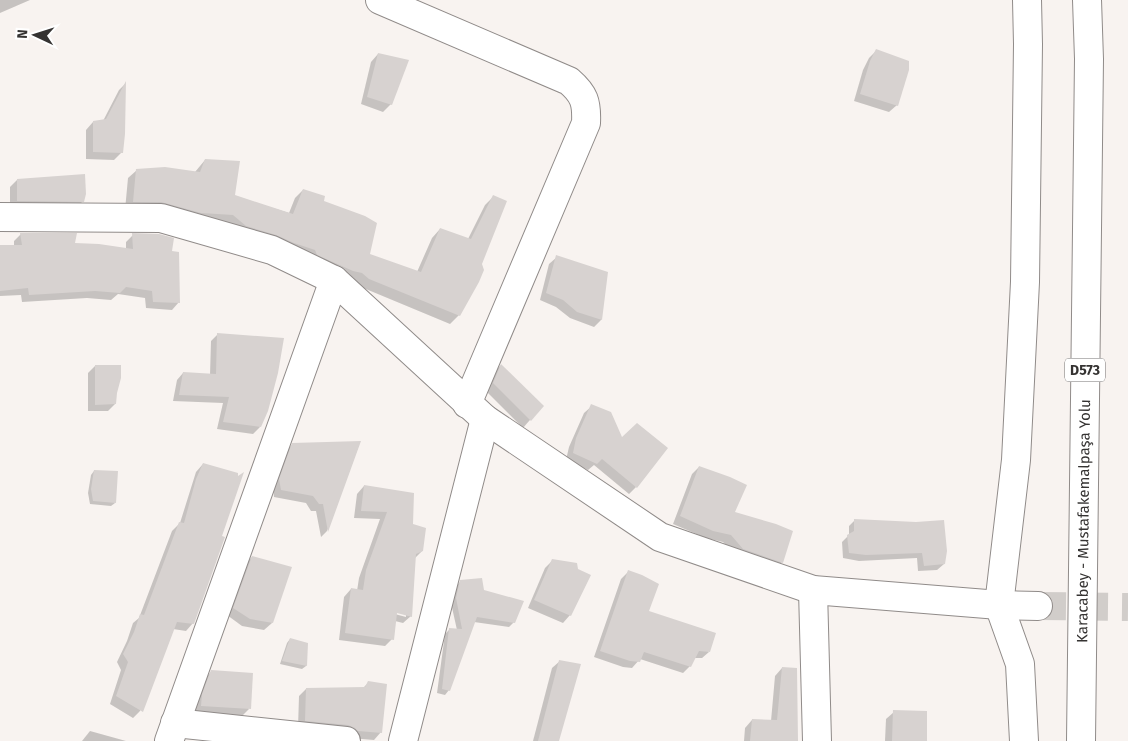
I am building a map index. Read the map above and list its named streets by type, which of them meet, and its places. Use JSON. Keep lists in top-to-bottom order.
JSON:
{
  "streets": {
    "main road": ["D573", "Karacabey - Mustafakemalpaşa Yolu"]
  },
  "north": "left"
}
